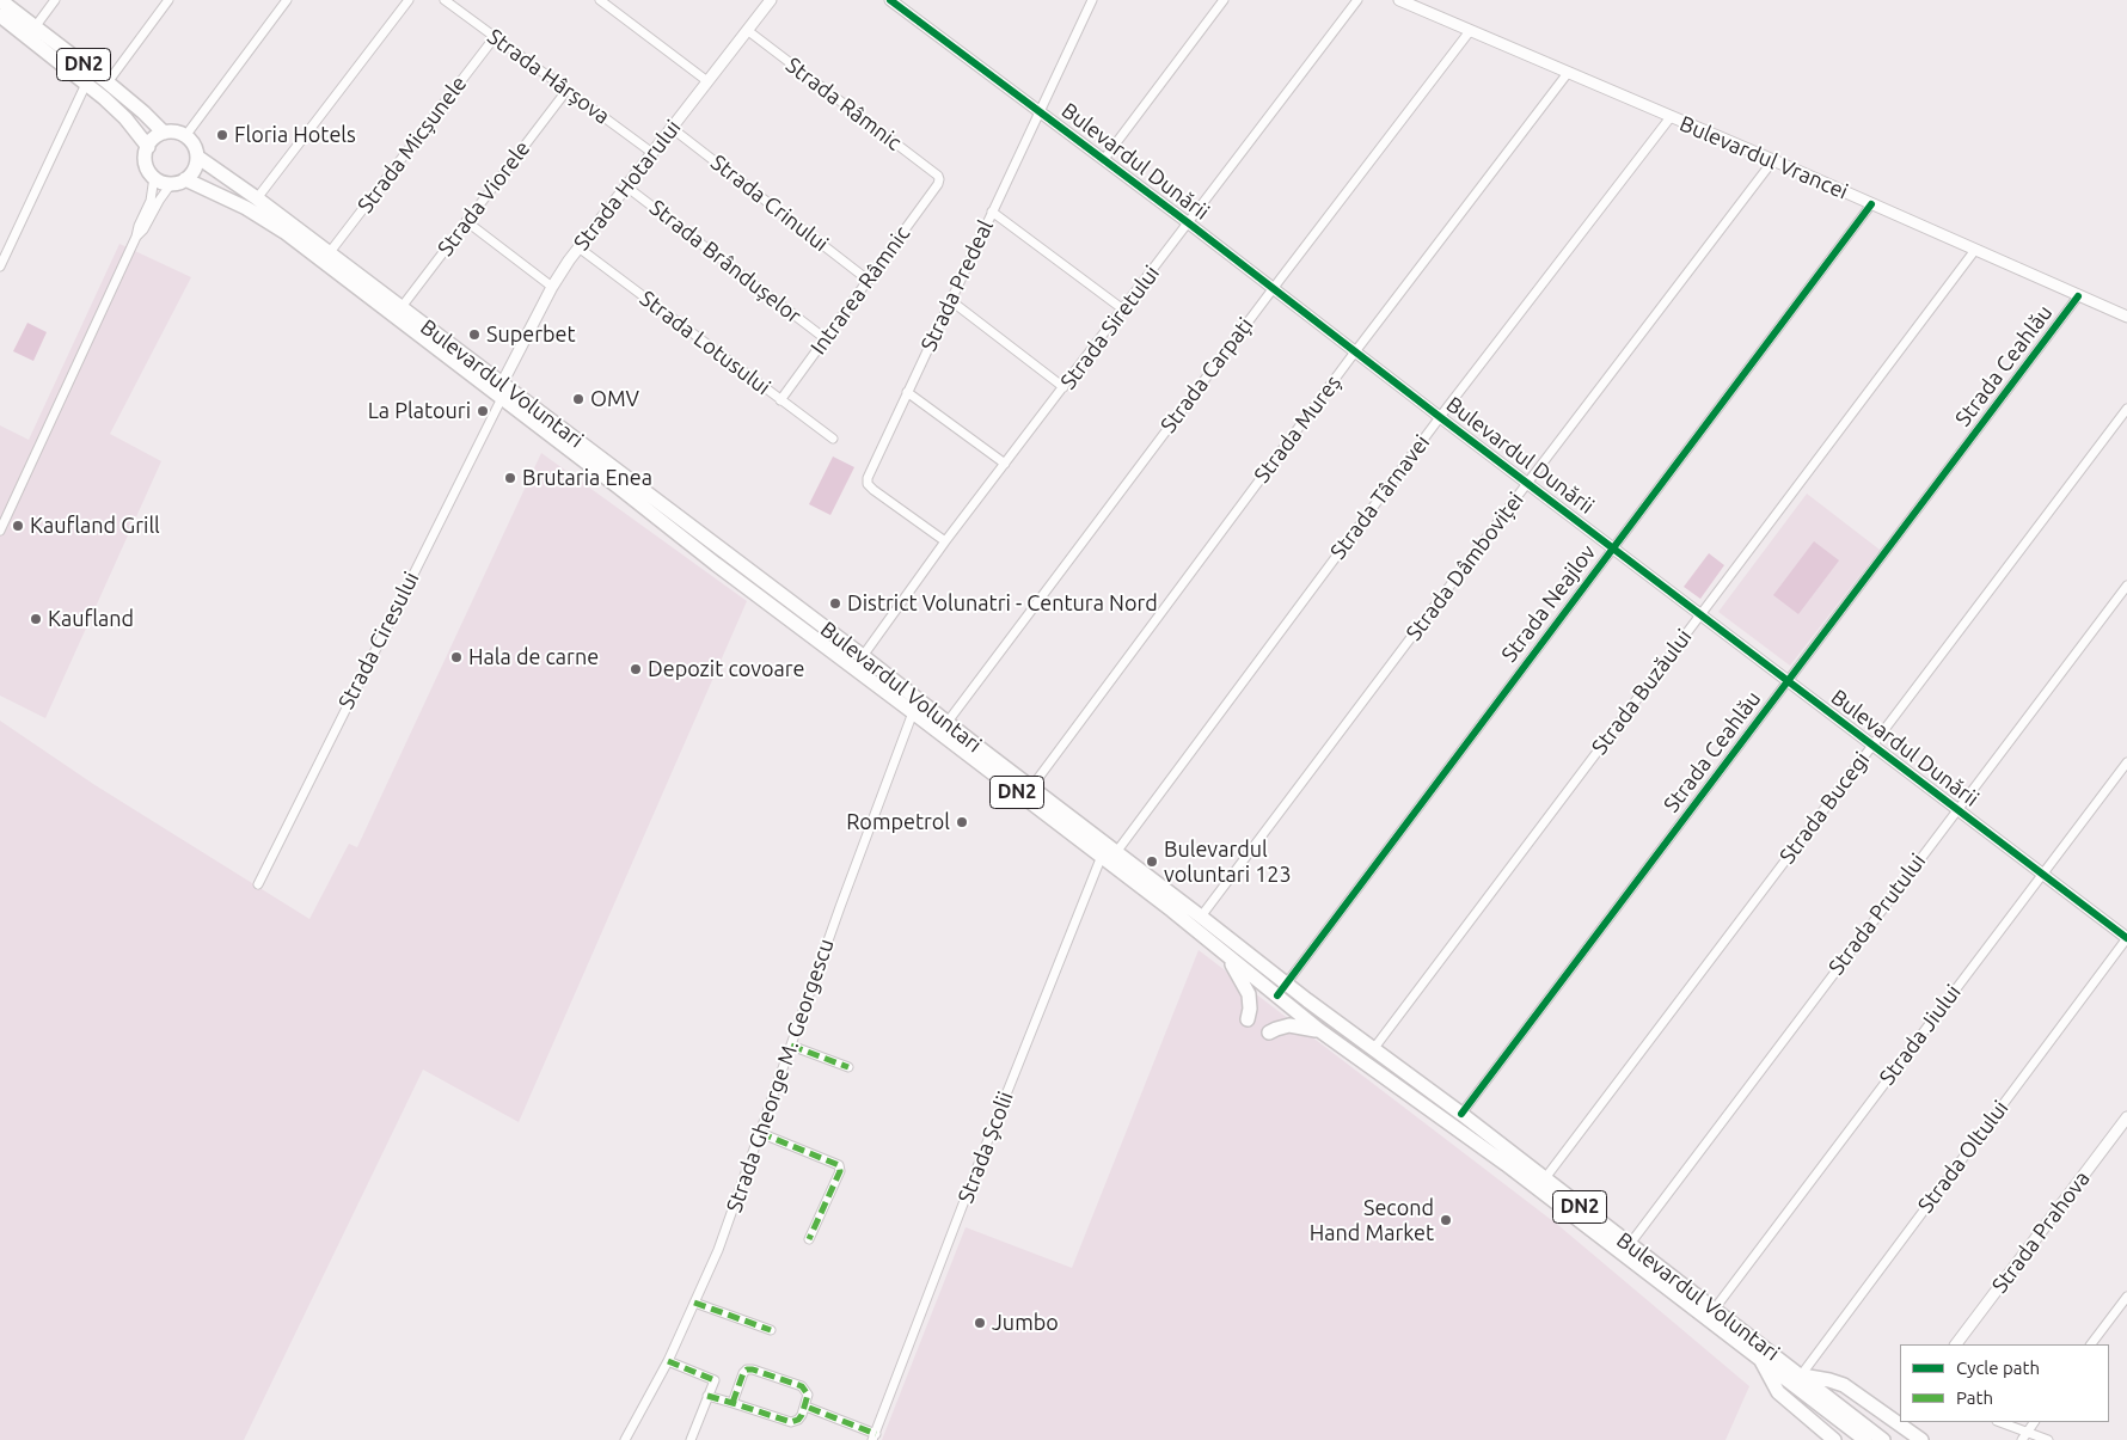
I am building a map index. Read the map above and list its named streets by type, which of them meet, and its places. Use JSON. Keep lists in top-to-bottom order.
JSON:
{
  "streets": {
    "highway": ["DN2", "Bulevardul Voluntari"],
    "street": [
      "Strada Hârșova",
      "Strada Râmnic",
      "Strada Micșunele",
      "Bulevardul Vrancei",
      "Bulevardul Dunării",
      "Strada Hotarului",
      "Strada Viorele",
      "Strada Crinului",
      "Strada Brândușelor",
      "Strada Predeal",
      "Intrarea Râmnic",
      "Strada Siretului",
      "Strada Lotusului",
      "Strada Ceahlău",
      "Strada Carpați",
      "Strada Mureș",
      "Strada Târnavei",
      "Strada Dâmboviței",
      "Strada Neajlov",
      "Strada Ciresului",
      "Strada Buzăului",
      "Strada Bucegi",
      "Strada Prutului",
      "Strada Jiului",
      "Strada Gheorge M. Georgescu",
      "Strada Școlii",
      "Strada Oltului",
      "Strada Prahova"
    ]
  },
  "crossings": [
    ["DN2", "Bulevardul Voluntari"],
    ["DN2", "Strada Oltului"],
    ["Strada Hârșova", "Strada Micșunele"],
    ["Strada Hârșova", "Strada Hotarului"],
    ["Strada Hârșova", "Strada Viorele"],
    ["Strada Râmnic", "Strada Hotarului"],
    ["Strada Râmnic", "Intrarea Râmnic"],
    ["Strada Micșunele", "Bulevardul Voluntari"],
    ["Bulevardul Vrancei", "Strada Ceahlău"],
    ["Bulevardul Vrancei", "Strada Carpați"],
    ["Bulevardul Vrancei", "Strada Mureș"],
    ["Bulevardul Vrancei", "Strada Târnavei"],
    ["Bulevardul Vrancei", "Strada Dâmboviței"],
    ["Bulevardul Vrancei", "Strada Neajlov"],
    ["Bulevardul Vrancei", "Strada Buzăului"],
    ["Bulevardul Dunării", "Strada Predeal"],
    ["Bulevardul Dunării", "Strada Siretului"],
    ["Bulevardul Dunării", "Strada Ceahlău"],
    ["Bulevardul Dunării", "Strada Carpați"],
    ["Bulevardul Dunării", "Strada Mureș"],
    ["Bulevardul Dunării", "Strada Târnavei"],
    ["Bulevardul Dunării", "Strada Dâmboviței"],
    ["Bulevardul Dunării", "Strada Neajlov"],
    ["Bulevardul Dunării", "Strada Buzăului"],
    ["Bulevardul Dunării", "Strada Bucegi"],
    ["Bulevardul Dunării", "Strada Prutului"],
    ["Bulevardul Dunării", "Strada Jiului"],
    ["Bulevardul Dunării", "Strada Oltului"],
    ["Strada Hotarului", "Strada Crinului"],
    ["Strada Hotarului", "Strada Brândușelor"],
    ["Strada Hotarului", "Strada Lotusului"],
    ["Strada Hotarului", "Bulevardul Voluntari"],
    ["Strada Hotarului", "Strada Ciresului"],
    ["Strada Viorele", "Bulevardul Voluntari"],
    ["Strada Crinului", "Intrarea Râmnic"],
    ["Strada Brândușelor", "Intrarea Râmnic"],
    ["Strada Predeal", "Strada Siretului"],
    ["Intrarea Râmnic", "Strada Lotusului"],
    ["Strada Siretului", "Bulevardul Voluntari"],
    ["Strada Ceahlău", "Bulevardul Voluntari"],
    ["Strada Carpați", "Bulevardul Voluntari"],
    ["Bulevardul Voluntari", "Strada Mureș"],
    ["Bulevardul Voluntari", "Strada Târnavei"],
    ["Bulevardul Voluntari", "Strada Dâmboviței"],
    ["Bulevardul Voluntari", "Strada Neajlov"],
    ["Bulevardul Voluntari", "Strada Ciresului"],
    ["Bulevardul Voluntari", "Strada Buzăului"],
    ["Bulevardul Voluntari", "Strada Bucegi"],
    ["Bulevardul Voluntari", "Strada Prutului"],
    ["Bulevardul Voluntari", "Strada Jiului"],
    ["Bulevardul Voluntari", "Strada Gheorge M. Georgescu"],
    ["Bulevardul Voluntari", "Strada Școlii"],
    ["Bulevardul Voluntari", "Strada Oltului"]
  ],
  "places": [
    "Floria Hotels",
    "Superbet",
    "OMV",
    "La Platouri",
    "Brutaria Enea",
    "Kaufland Grill",
    "District Volunatri - Centura Nord",
    "Kaufland",
    "Hala de carne",
    "Depozit covoare",
    "Rompetrol",
    "Bulevardul voluntari 123",
    "Second Hand Market",
    "Jumbo"
  ],
  "legend": ["Cycle path", "Path"]
}
